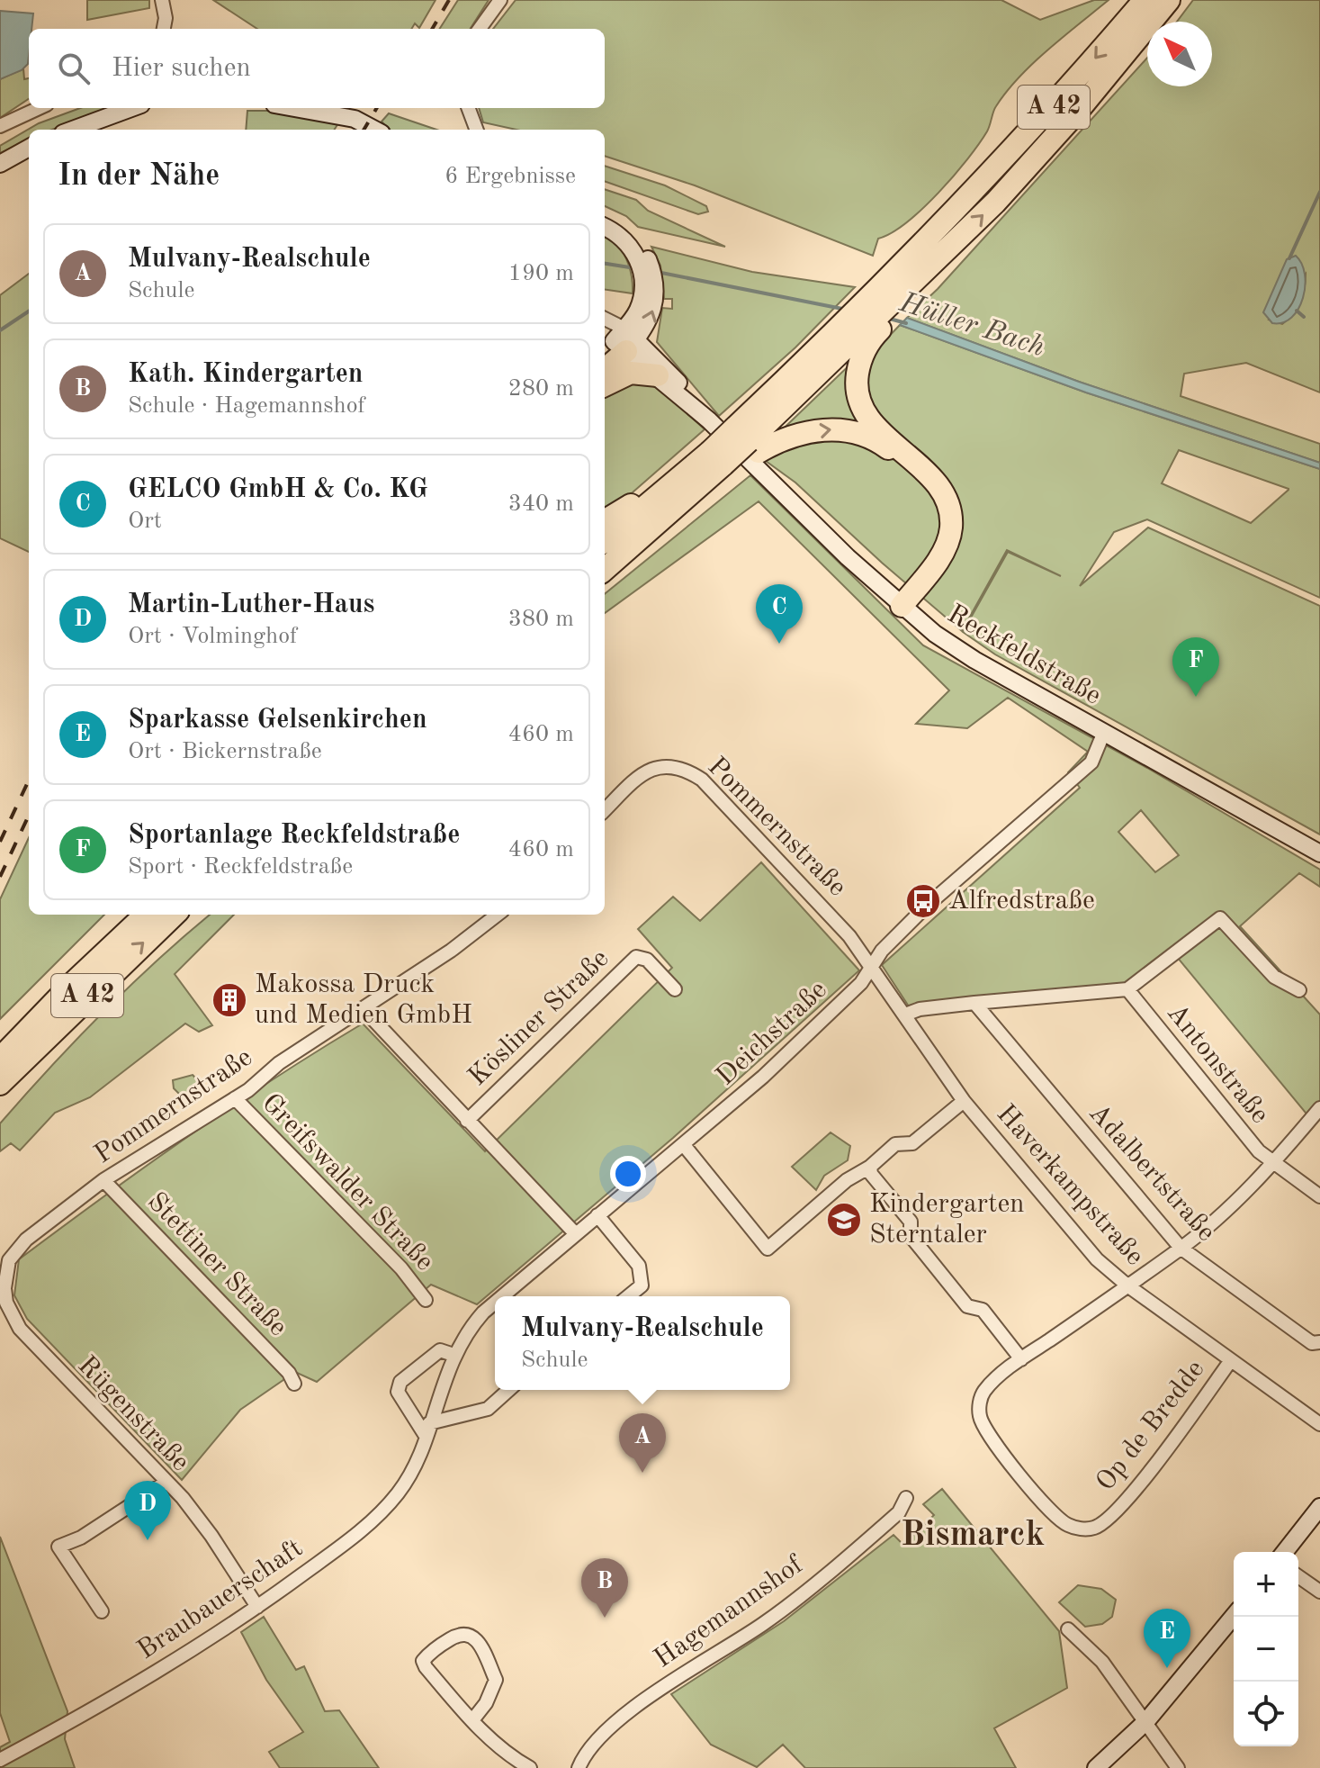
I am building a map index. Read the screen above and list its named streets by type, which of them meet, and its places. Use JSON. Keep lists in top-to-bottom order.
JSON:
{
  "streets": {
    "highway": ["A 42"],
    "street": [
      "Reckfeldstraße",
      "Pommernstraße",
      "Kösliner Straße",
      "Deichstraße",
      "Antonstraße",
      "Adalbertstraße",
      "Greifswalder Straße",
      "Haverkampstraße",
      "Stettiner Straße",
      "Rügenstraße",
      "Op de Bredde",
      "Braubauerschaft",
      "Hagemannshof"
    ]
  },
  "crossings": [
    ["Reckfeldstraße", "Deichstraße"],
    ["Pommernstraße", "Deichstraße"],
    ["Pommernstraße", "Greifswalder Straße"],
    ["Pommernstraße", "Haverkampstraße"],
    ["Pommernstraße", "Stettiner Straße"],
    ["Pommernstraße", "Rügenstraße"],
    ["Deichstraße", "Haverkampstraße"],
    ["Deichstraße", "Braubauerschaft"],
    ["Antonstraße", "Adalbertstraße"],
    ["Antonstraße", "Haverkampstraße"],
    ["Antonstraße", "Op de Bredde"],
    ["Haverkampstraße", "Op de Bredde"],
    ["Rügenstraße", "Braubauerschaft"]
  ],
  "districts": ["Bismarck"],
  "water": ["Hüller Bach"],
  "places": {
    "bus stop": ["Alfredstraße"],
    "building": ["Makossa Druck und Medien GmbH"],
    "school or university": ["Kindergarten Sterntaler"]
  },
  "north": "top left",
  "page": {
    "search": "Hier suchen",
    "heading": ["In der Nähe", "6 Ergebnisse"],
    "list": [
      {
        "mark": "A",
        "name": "Mulvany-Realschule",
        "note": "Schule",
        "value": "190 m"
      },
      {
        "mark": "B",
        "name": "Kath. Kindergarten",
        "note": "Schule · Hagemannshof",
        "value": "280 m"
      },
      {
        "mark": "C",
        "name": "GELCO GmbH & Co. KG",
        "note": "Ort",
        "value": "340 m"
      },
      {
        "mark": "D",
        "name": "Martin-Luther-Haus",
        "note": "Ort · Volminghof",
        "value": "380 m"
      },
      {
        "mark": "E",
        "name": "Sparkasse Gelsenkirchen",
        "note": "Ort · Bickernstraße",
        "value": "460 m"
      },
      {
        "mark": "F",
        "name": "Sportanlage Reckfeldstraße",
        "note": "Sport · Reckfeldstraße",
        "value": "460 m"
      }
    ],
    "pins": [
      "C",
      "F",
      "A",
      "D",
      "B",
      "E"
    ],
    "popup": ["Mulvany-Realschule", "Schule"],
    "map_buttons": ["+", "−"]
  }
}
